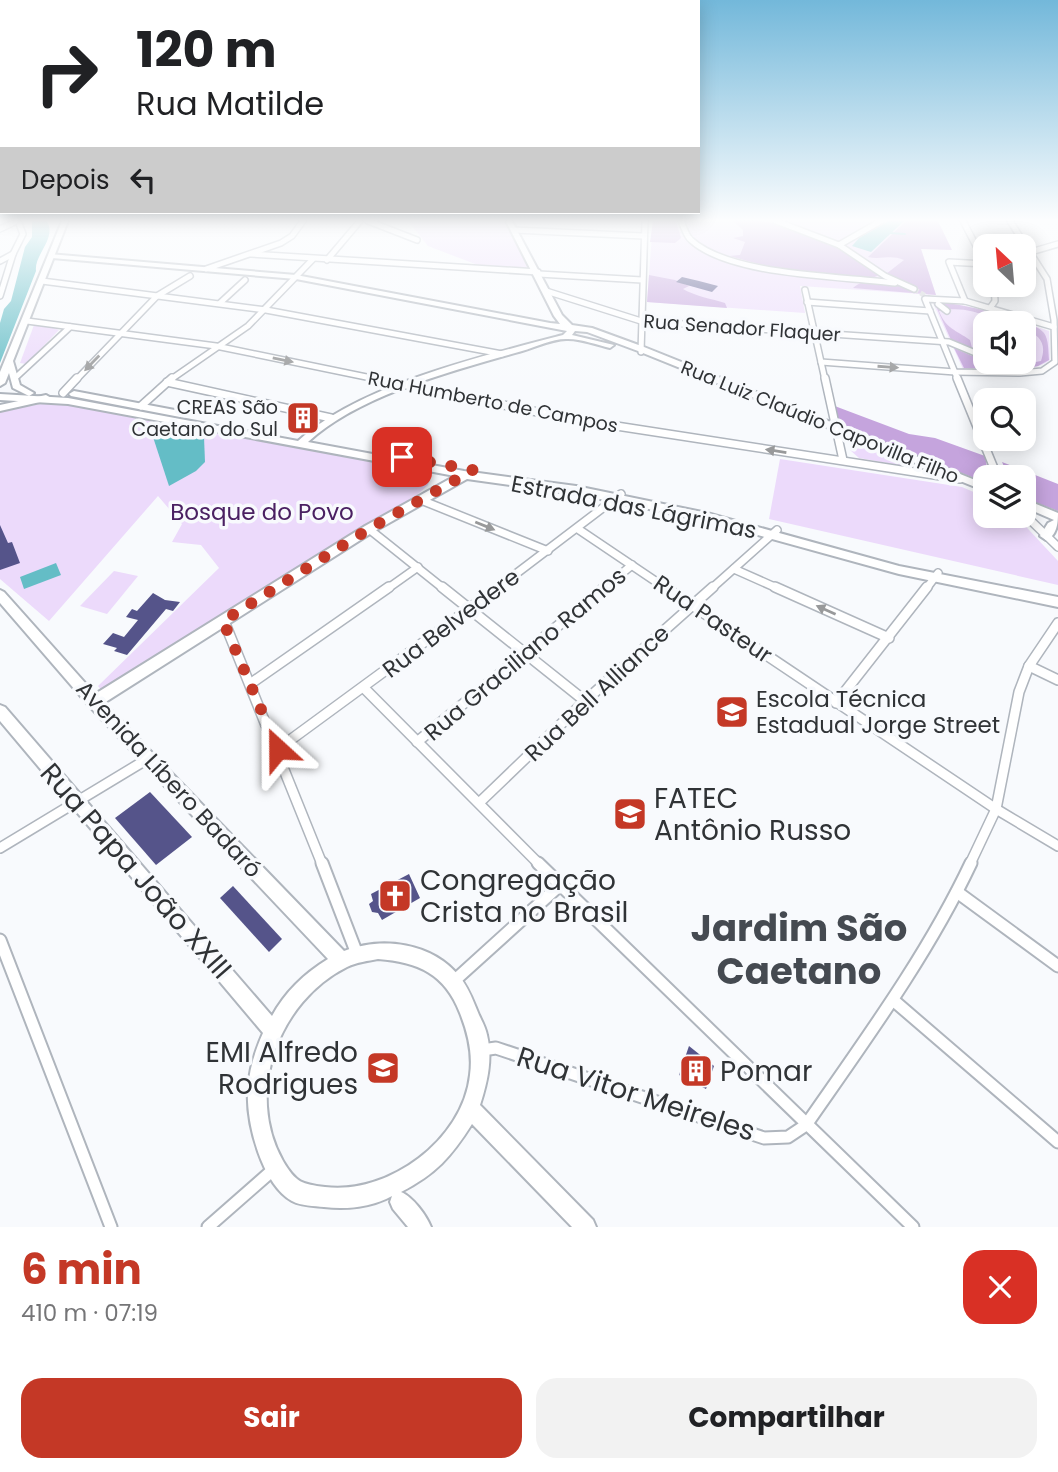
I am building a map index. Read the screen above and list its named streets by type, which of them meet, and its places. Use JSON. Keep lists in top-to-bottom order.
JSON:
{
  "streets": {
    "street": [
      "Rua Senador Flaquer",
      "Rua Humberto de Campos",
      "Rua Luiz Claúdio Capovilla Filho",
      "Estrada das Lágrimas",
      "Rua Pasteur",
      "Rua Belvedere",
      "Rua Graciliano Ramos",
      "Rua Bell Alliance",
      "Avenida Líbero Badaró",
      "Rua Papa João XXIII",
      "Rua Vitor Meireles"
    ]
  },
  "crossings": [
    ["Rua Humberto de Campos", "Rua Luiz Claúdio Capovilla Filho"],
    ["Estrada das Lágrimas", "Rua Belvedere"],
    ["Estrada das Lágrimas", "Rua Bell Alliance"],
    ["Rua Pasteur", "Rua Belvedere"],
    ["Rua Pasteur", "Rua Graciliano Ramos"],
    ["Rua Pasteur", "Rua Bell Alliance"],
    ["Avenida Líbero Badaró", "Rua Papa João XXIII"],
    ["Avenida Líbero Badaró", "Rua Vitor Meireles"],
    ["Rua Papa João XXIII", "Rua Vitor Meireles"]
  ],
  "districts": ["Jardim São Caetano"],
  "parks": ["Bosque do Povo"],
  "places": {
    "building": ["CREAS São Caetano do Sul", "Pomar"],
    "school or university": ["Escola Técnica Estadual Jorge Street", "FATEC Antônio Russo", "EMI Alfredo Rodrigues"],
    "church": ["Congregação Crista no Brasil"]
  },
  "north": "top left",
  "page": {
    "turn": ["120 m", "Rua Matilde"],
    "then": "Depois",
    "heading": ["6 min", "410 m · 07:19"],
    "buttons": ["Sair", "Compartilhar"]
  }
}
